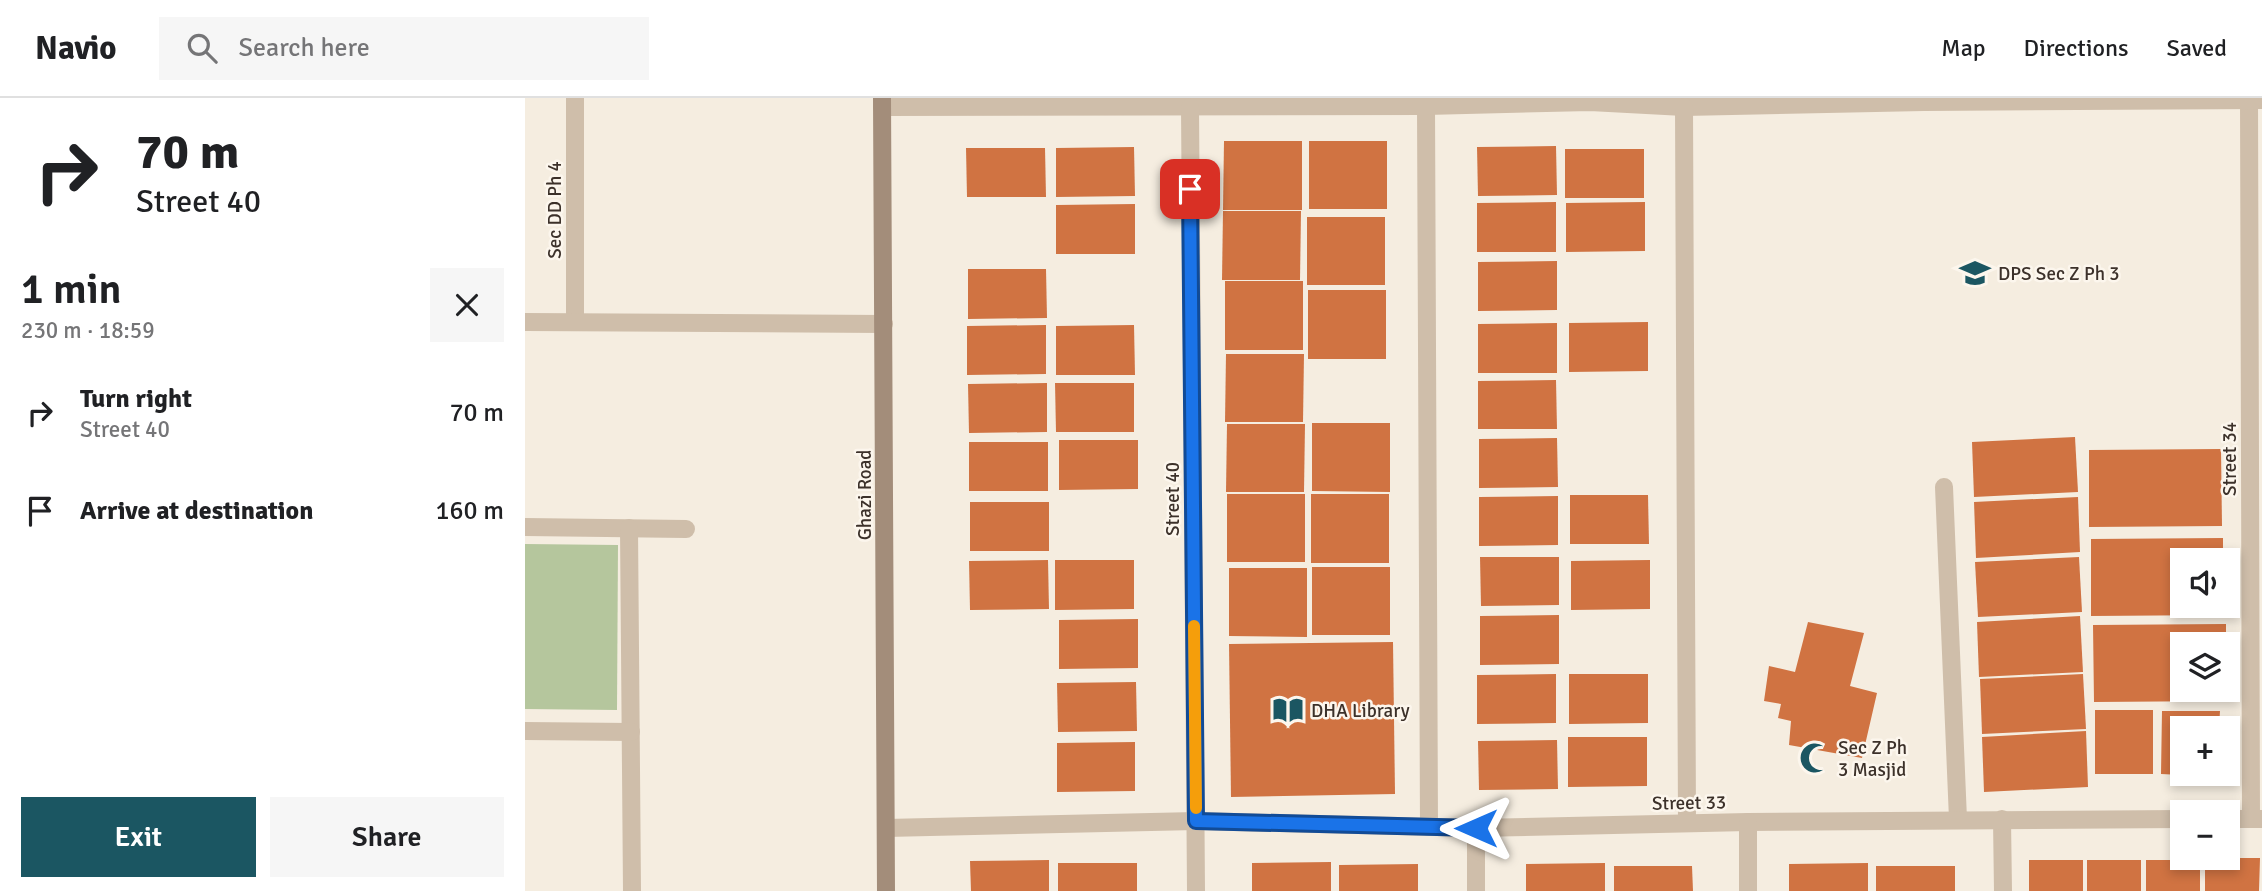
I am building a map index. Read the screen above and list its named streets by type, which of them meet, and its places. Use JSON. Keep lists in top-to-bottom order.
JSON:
{
  "streets": {
    "main road": ["Ghazi Road"],
    "street": [
      "Sec DD Ph 4",
      "Street 34",
      "Street 40",
      "Street 33"
    ]
  },
  "crossings": [
    ["Ghazi Road", "Street 33"],
    ["Street 40", "Street 33"]
  ],
  "places": {
    "school or university": ["DPS Sec Z Ph 3"],
    "library": ["DHA Library"],
    "mosque": ["Sec Z Ph 3 Masjid"]
  },
  "page": {
    "header": "Navio",
    "search": "Search here",
    "nav": ["Map", "Directions", "Saved"],
    "turn": ["70 m", "Street 40"],
    "heading": ["1 min", "230 m · 18:59"],
    "list": [
      {
        "name": "Turn right",
        "note": "Street 40",
        "value": "70 m"
      },
      {
        "name": "Arrive at destination",
        "value": "160 m"
      }
    ],
    "map_buttons": ["+", "−"],
    "buttons": ["Exit", "Share"]
  }
}
